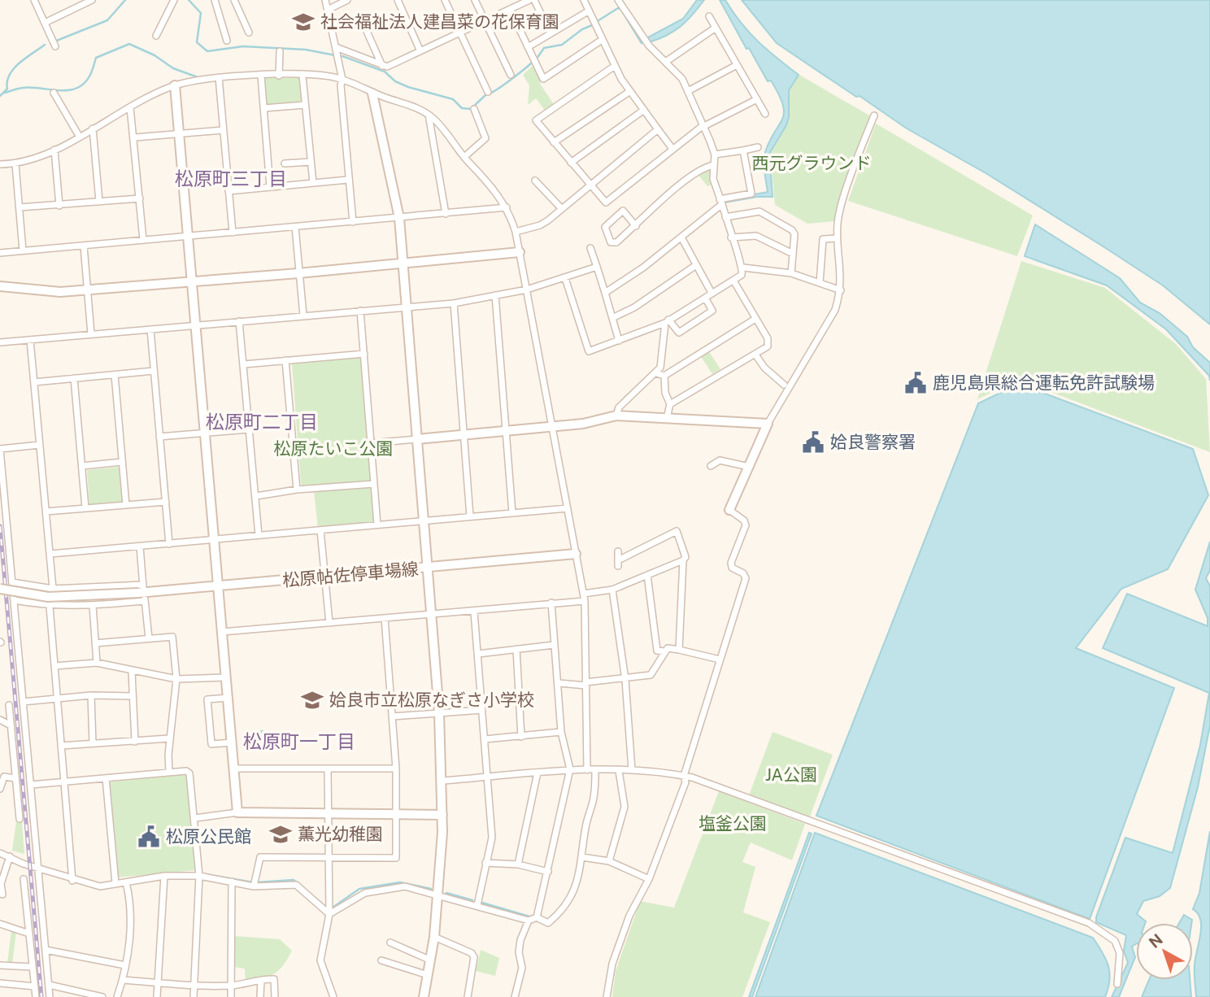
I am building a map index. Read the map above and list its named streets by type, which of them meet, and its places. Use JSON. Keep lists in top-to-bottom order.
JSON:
{
  "streets": {
    "street": ["松原帖佐停車場線"]
  },
  "districts": ["松原町三丁目", "松原町二丁目", "松原町一丁目"],
  "parks": [
    "西元グラウンド",
    "松原たいこ公園",
    "JA公園",
    "塩釜公園"
  ],
  "places": {
    "school or university": ["社会福祉法人建昌菜の花保育園", "姶良市立松原なぎさ小学校", "薫光幼稚園"],
    "public building": ["鹿児島県総合運転免許試験場", "姶良警察署", "松原公民館"]
  },
  "north": "top left"
}
